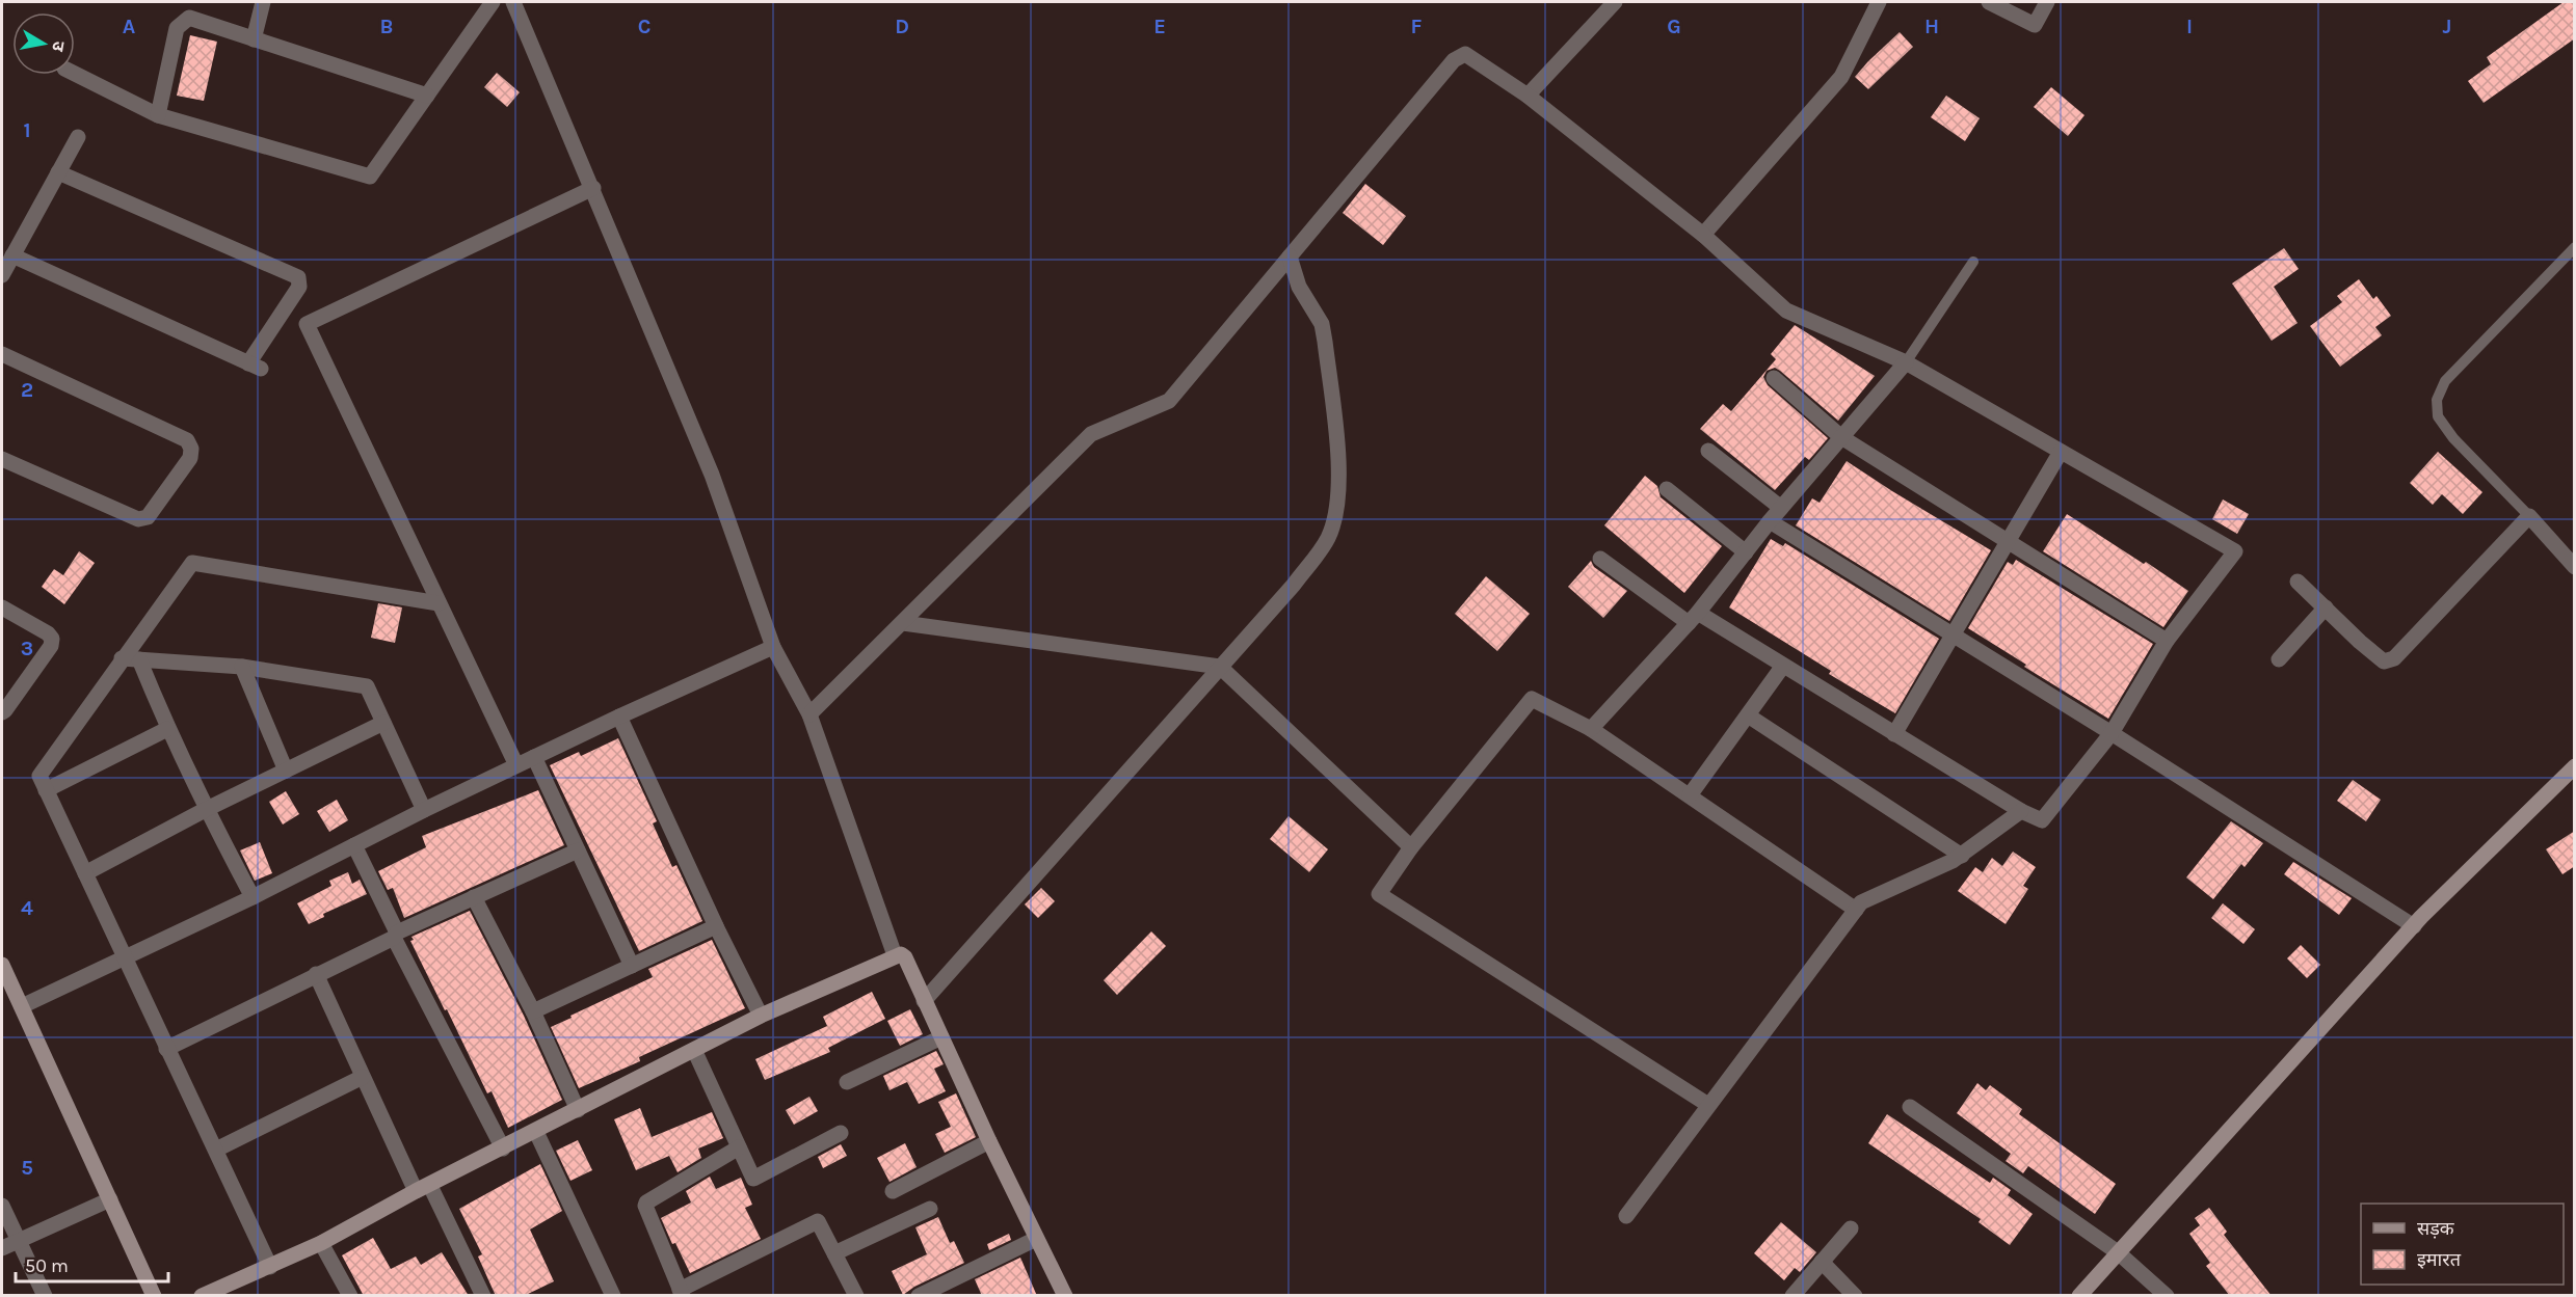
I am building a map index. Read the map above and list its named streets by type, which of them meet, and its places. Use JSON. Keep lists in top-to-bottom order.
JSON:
{
  "legend": ["सड़क", "इमारत"],
  "scale_bar": "50 m",
  "north": "right",
  "grid": {
    "columns": [
      "A",
      "B",
      "C",
      "D",
      "E",
      "F",
      "G",
      "H",
      "I",
      "J"
    ],
    "rows": [
      "1",
      "2",
      "3",
      "4",
      "5"
    ]
  }
}
